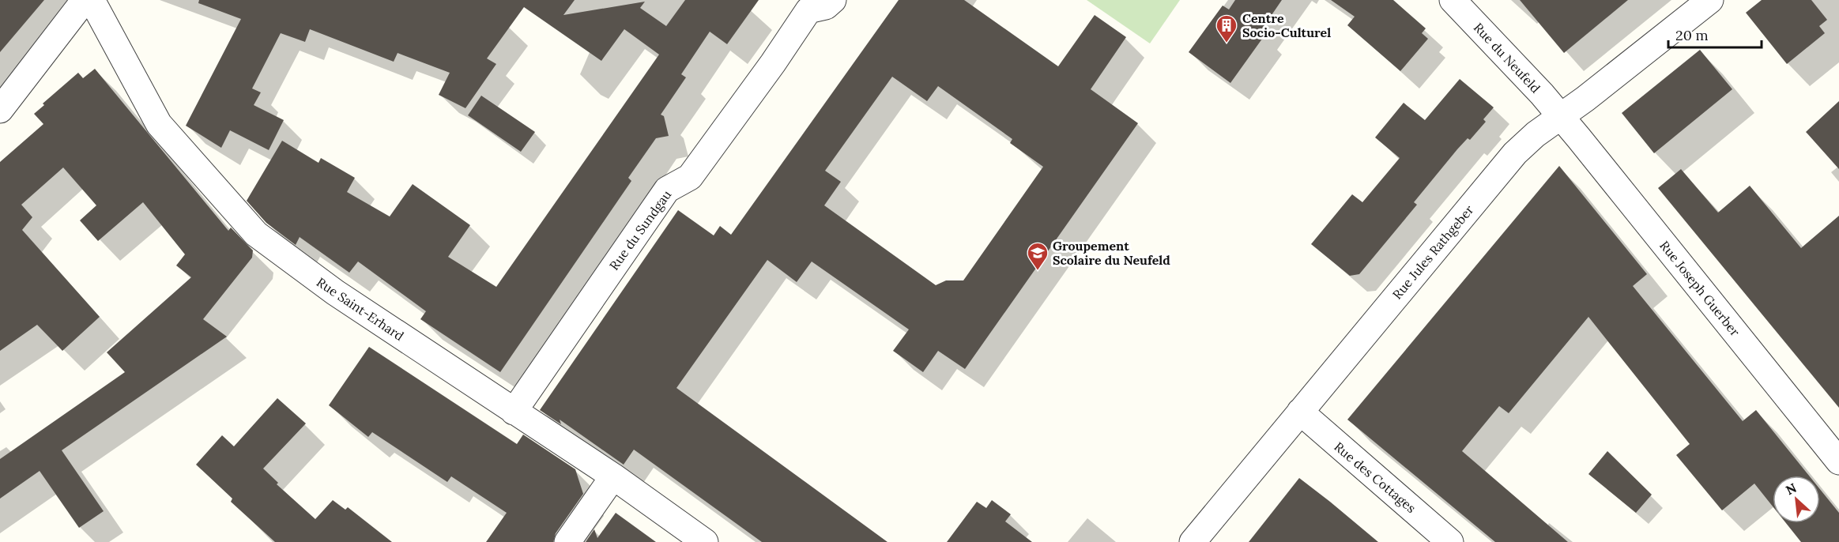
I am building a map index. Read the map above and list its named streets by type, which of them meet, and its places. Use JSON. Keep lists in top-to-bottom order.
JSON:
{
  "streets": {
    "street": [
      "Rue du Neufeld",
      "Rue du Sundgau",
      "Rue Jules Rathgeber",
      "Rue Joseph Guerber",
      "Rue Saint-Erhard",
      "Rue des Cottages"
    ]
  },
  "crossings": [
    ["Rue du Neufeld", "Rue Jules Rathgeber"],
    ["Rue du Neufeld", "Rue Joseph Guerber"],
    ["Rue du Sundgau", "Rue Saint-Erhard"],
    ["Rue Jules Rathgeber", "Rue Joseph Guerber"],
    ["Rue Jules Rathgeber", "Rue des Cottages"]
  ],
  "places": {
    "building": ["Centre Socio-Culturel"],
    "school or university": ["Groupement Scolaire du Neufeld"]
  },
  "scale_bar": "20 m",
  "north": "top left"
}
